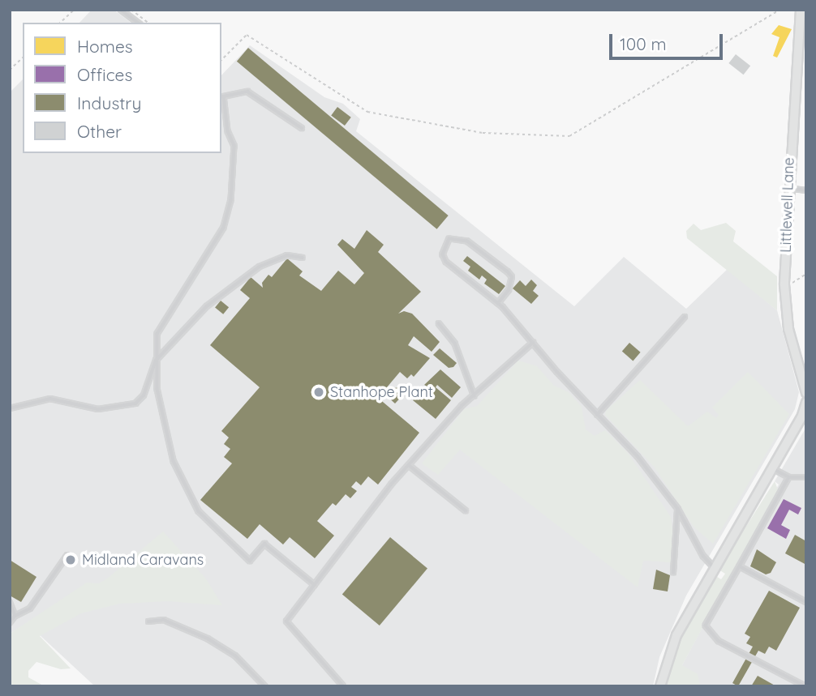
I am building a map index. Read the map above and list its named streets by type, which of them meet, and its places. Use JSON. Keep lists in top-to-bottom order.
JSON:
{
  "streets": {
    "street": ["Littlewell Lane"]
  },
  "places": ["Stanhope Plant", "Midland Caravans"],
  "legend": [
    "Homes",
    "Offices",
    "Industry",
    "Other"
  ],
  "scale_bar": "100 m"
}
